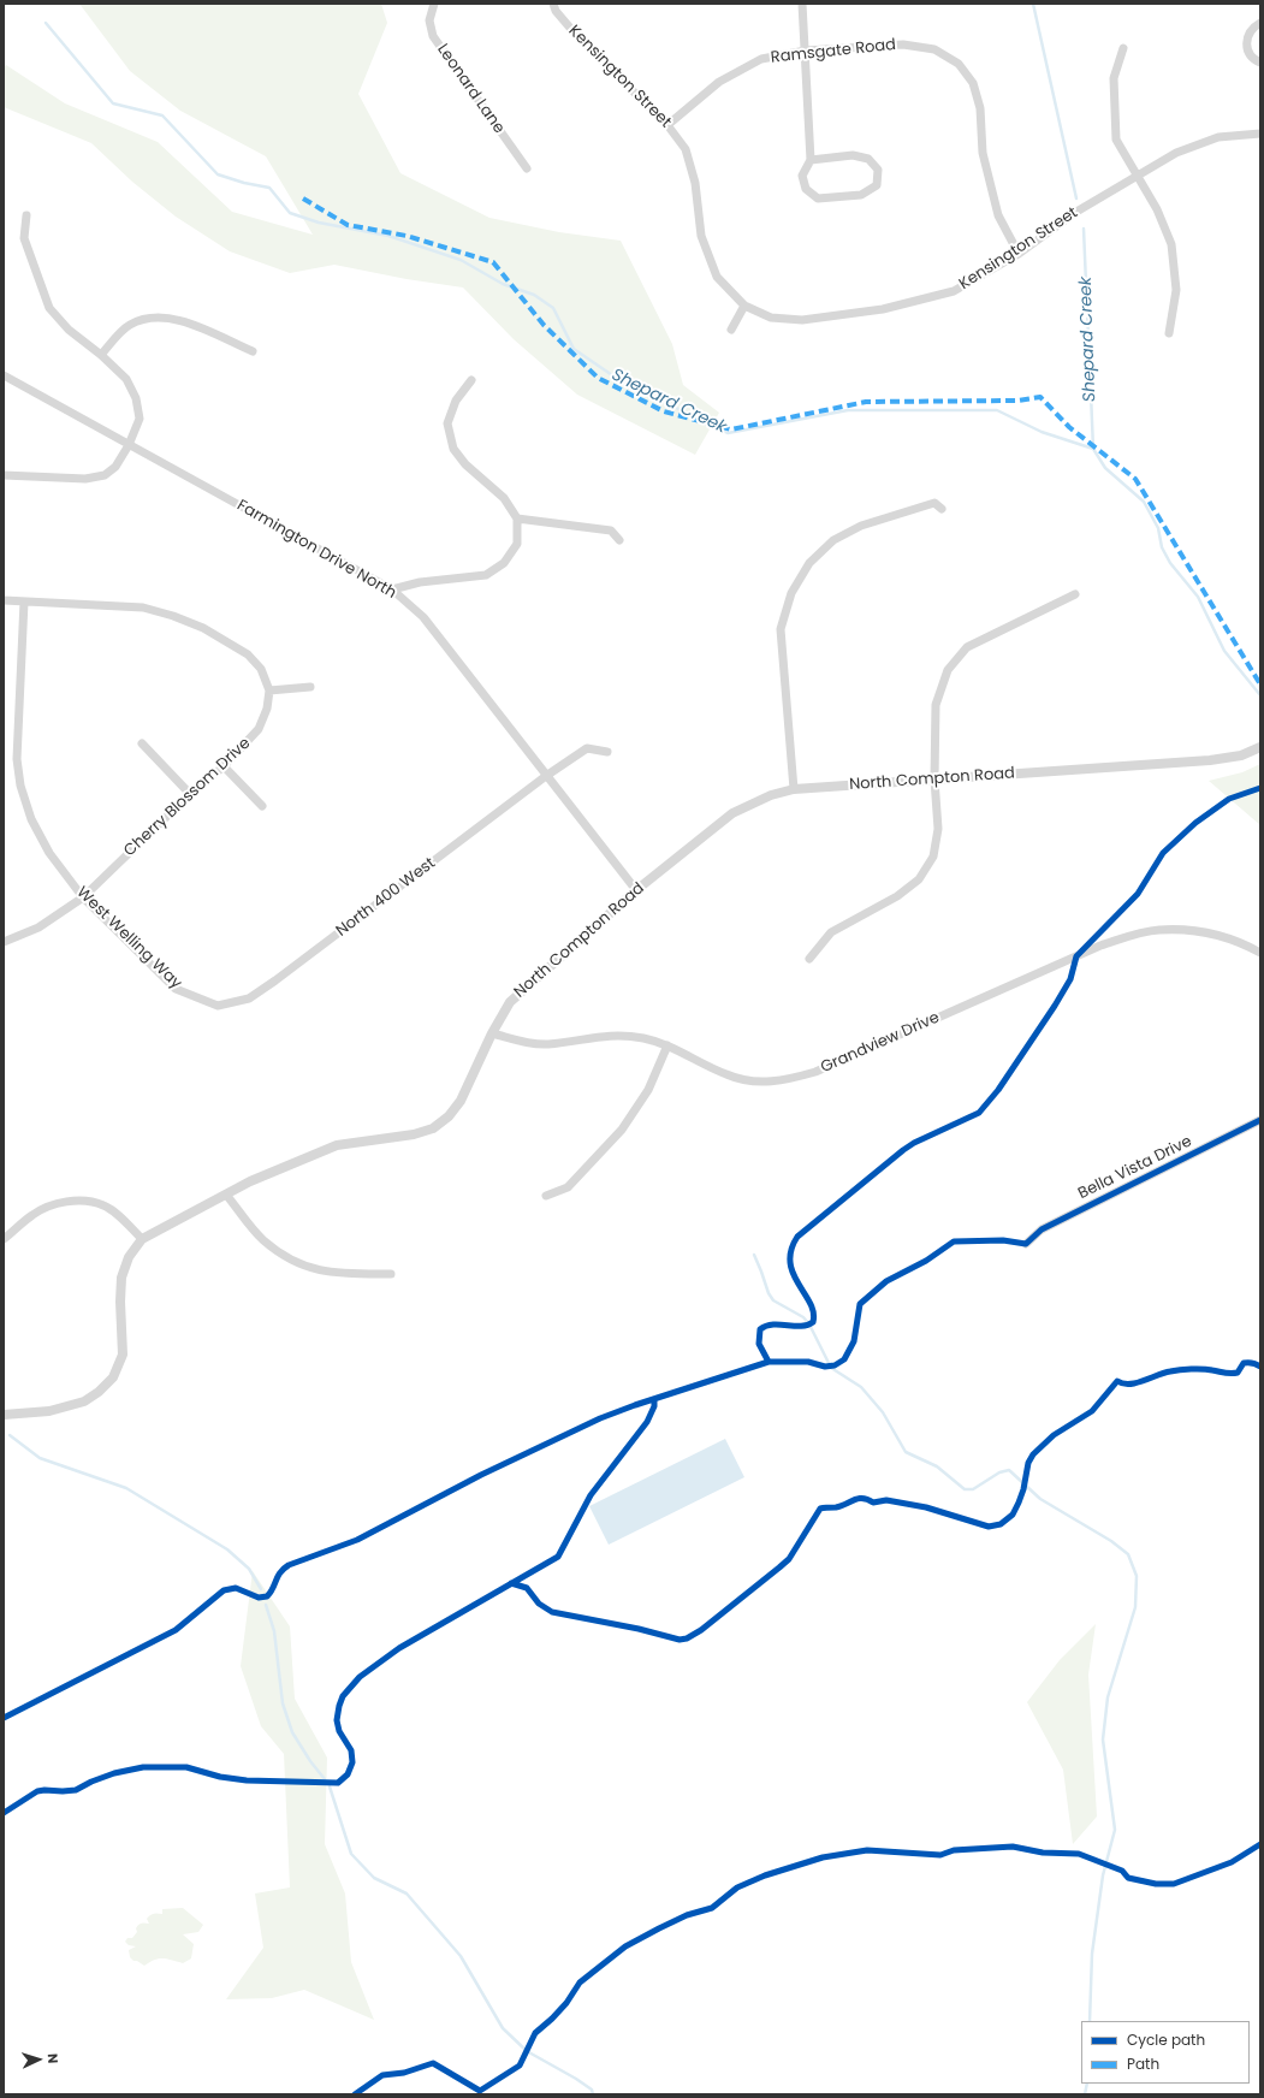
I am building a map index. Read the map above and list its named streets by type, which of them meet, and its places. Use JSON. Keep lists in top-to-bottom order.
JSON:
{
  "streets": {
    "street": [
      "Ramsgate Road",
      "Kensington Street",
      "Leonard Lane",
      "Farmington Drive North",
      "North Compton Road",
      "Cherry Blossom Drive",
      "North 400 West",
      "West Welling Way",
      "Grandview Drive",
      "Bella Vista Drive"
    ]
  },
  "crossings": [
    ["Ramsgate Road", "Kensington Street"],
    ["Farmington Drive North", "North Compton Road"],
    ["Farmington Drive North", "North 400 West"],
    ["North Compton Road", "Grandview Drive"],
    ["Cherry Blossom Drive", "West Welling Way"],
    ["North 400 West", "West Welling Way"]
  ],
  "water": ["Shepard Creek"],
  "legend": ["Cycle path", "Path"],
  "north": "right"
}
